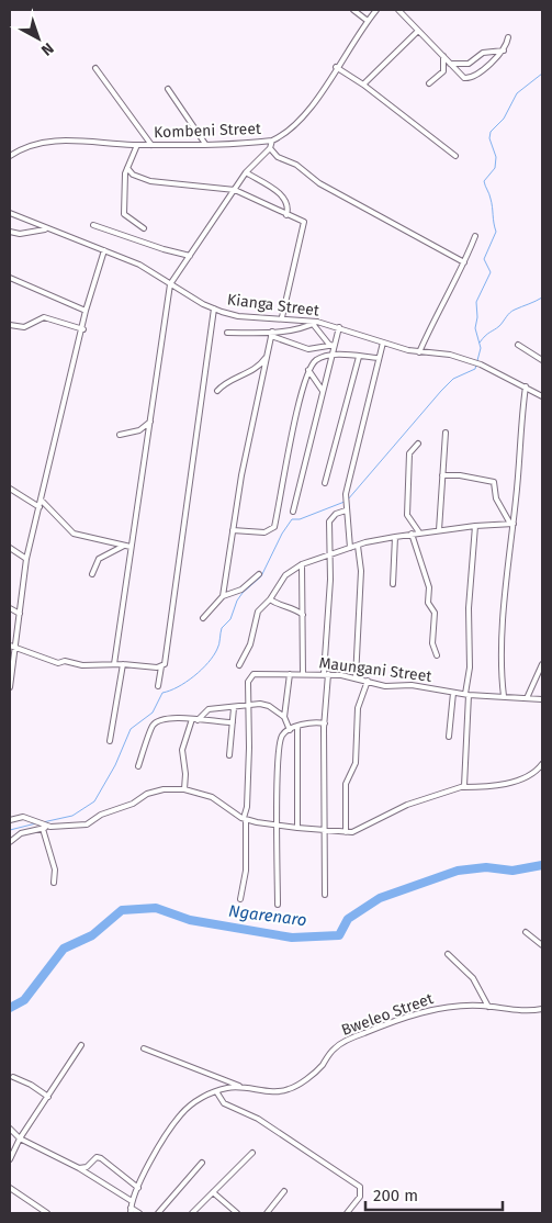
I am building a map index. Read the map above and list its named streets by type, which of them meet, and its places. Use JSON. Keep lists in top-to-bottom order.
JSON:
{
  "streets": {
    "street": [
      "Kombeni Street",
      "Kianga Street",
      "Maungani Street",
      "Bweleo Street"
    ]
  },
  "water": ["Ngarenaro"],
  "scale_bar": "200 m",
  "north": "bottom right"
}
